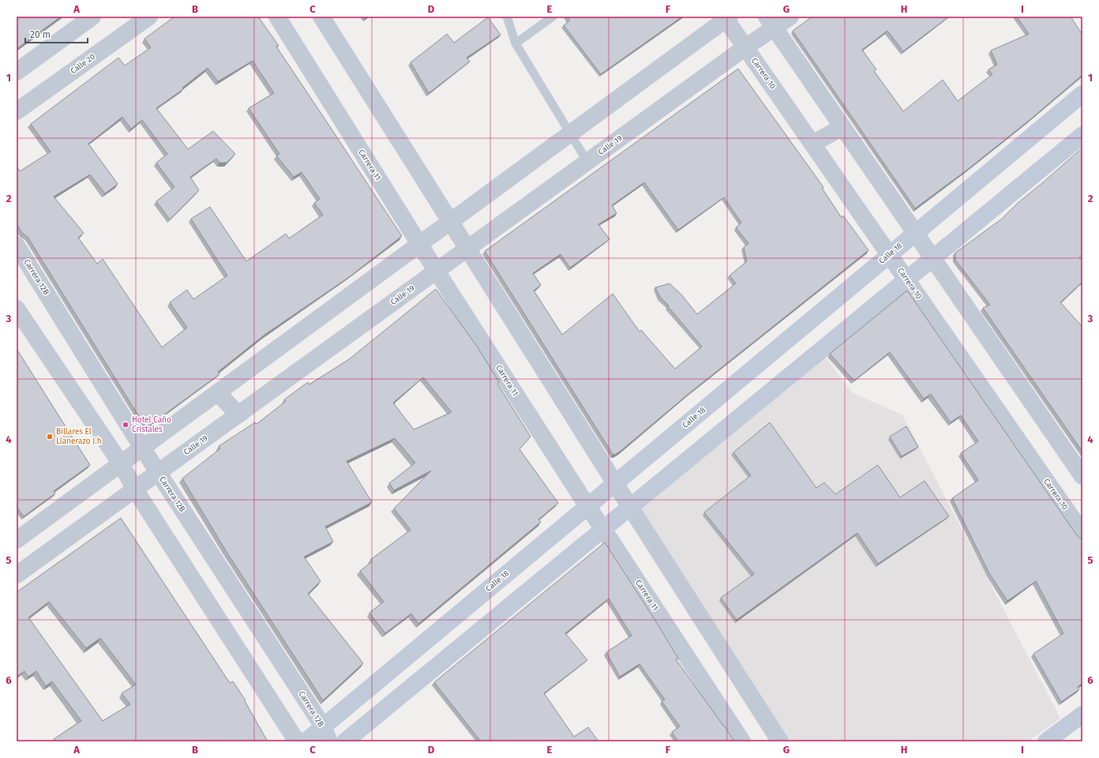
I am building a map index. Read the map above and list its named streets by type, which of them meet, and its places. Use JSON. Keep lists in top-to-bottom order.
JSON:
{
  "streets": {
    "street": [
      "Calle 20",
      "Carrera 10",
      "Calle 19",
      "Carrera 11",
      "Calle 18",
      "Carrera 12B"
    ]
  },
  "crossings": [
    ["Carrera 10", "Calle 19"],
    ["Carrera 10", "Calle 18"],
    ["Calle 19", "Carrera 11"],
    ["Calle 19", "Carrera 12B"],
    ["Carrera 11", "Calle 18"],
    ["Calle 18", "Carrera 12B"]
  ],
  "places": ["Hotel Caño Cristales", "Billares El Llanerazo J.h"],
  "scale_bar": "20 m",
  "grid": {
    "columns": [
      "A",
      "B",
      "C",
      "D",
      "E",
      "F",
      "G",
      "H",
      "I"
    ],
    "rows": [
      "1",
      "2",
      "3",
      "4",
      "5",
      "6"
    ]
  }
}
